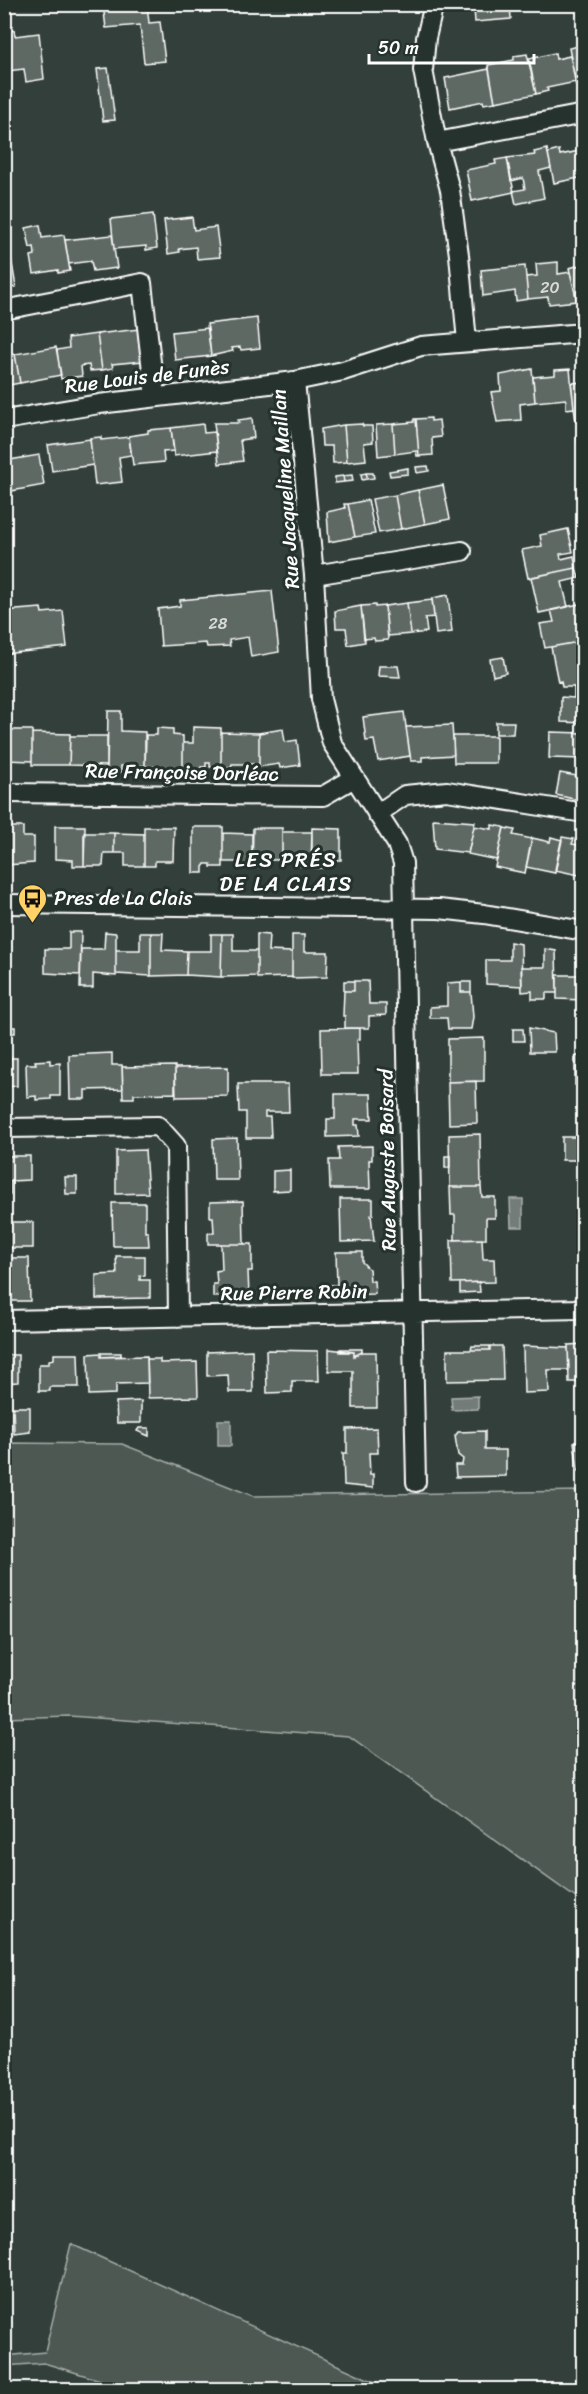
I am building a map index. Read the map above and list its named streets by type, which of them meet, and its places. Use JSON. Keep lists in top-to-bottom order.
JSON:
{
  "streets": {
    "street": [
      "Rue Louis de Funès",
      "Rue Jacqueline Maillan",
      "Rue Françoise Dorléac",
      "Rue Auguste Boisard",
      "Rue Pierre Robin"
    ]
  },
  "crossings": [
    ["Rue Louis de Funès", "Rue Jacqueline Maillan"],
    ["Rue Jacqueline Maillan", "Rue Françoise Dorléac"],
    ["Rue Jacqueline Maillan", "Rue Auguste Boisard"],
    ["Rue Auguste Boisard", "Rue Pierre Robin"]
  ],
  "districts": ["LES PRÉS DE LA CLAIS"],
  "places": {
    "bus stop": ["Pres de La Clais"]
  },
  "house_numbers": ["20", "28"],
  "scale_bar": "50 m"
}
